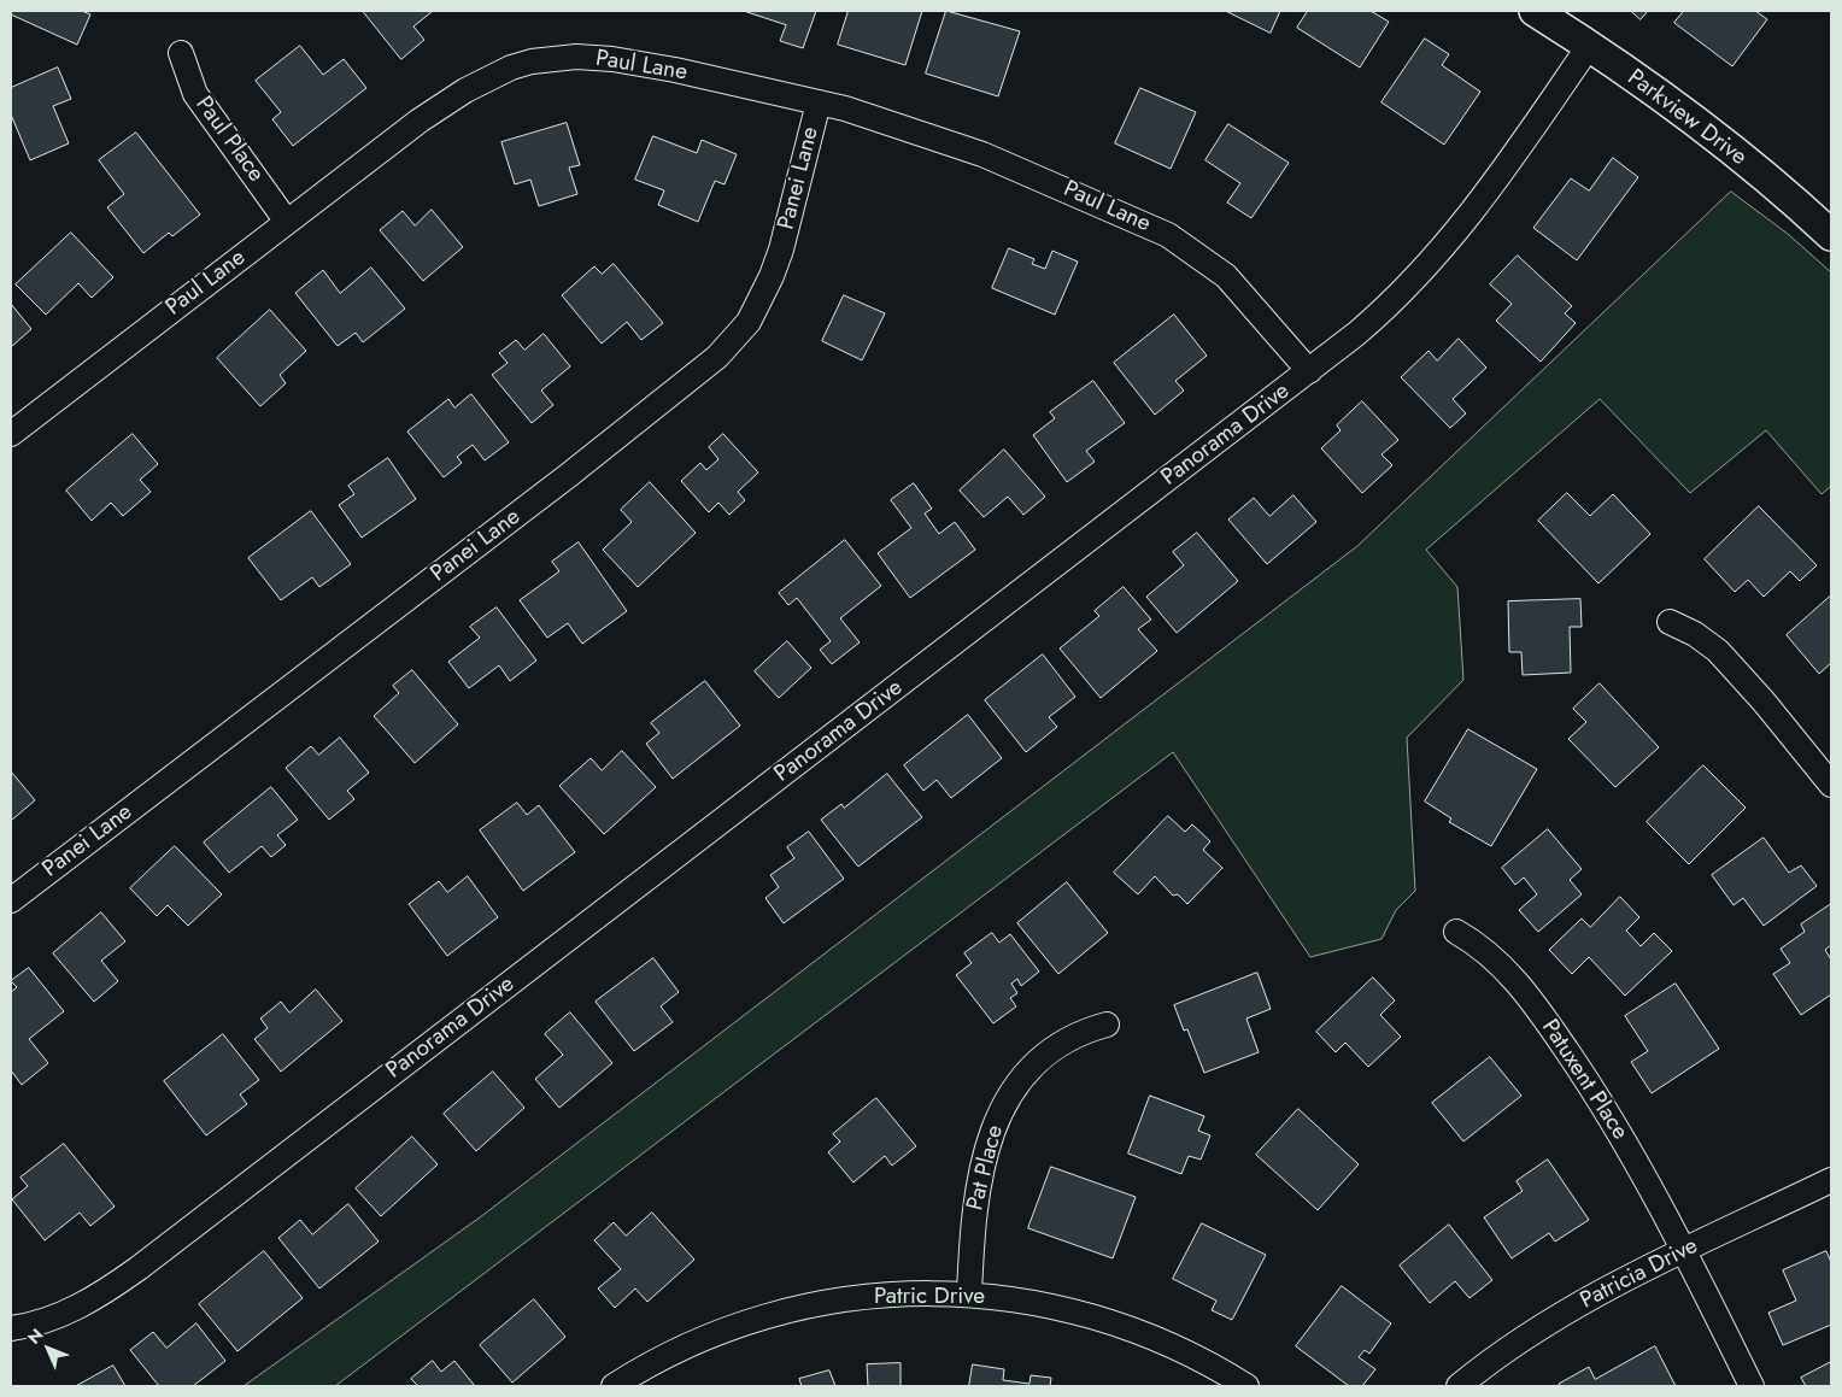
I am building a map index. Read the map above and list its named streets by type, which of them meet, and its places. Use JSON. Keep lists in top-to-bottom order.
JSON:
{
  "streets": {
    "street": [
      "Paul Lane",
      "Parkview Drive",
      "Paul Place",
      "Panei Lane",
      "Panorama Drive",
      "Patuxent Place",
      "Pat Place",
      "Patricia Drive",
      "Patric Drive"
    ]
  },
  "crossings": [
    ["Paul Lane", "Paul Place"],
    ["Paul Lane", "Panei Lane"],
    ["Paul Lane", "Panorama Drive"],
    ["Parkview Drive", "Panorama Drive"],
    ["Patuxent Place", "Patricia Drive"],
    ["Pat Place", "Patric Drive"]
  ],
  "north": "top left"
}
